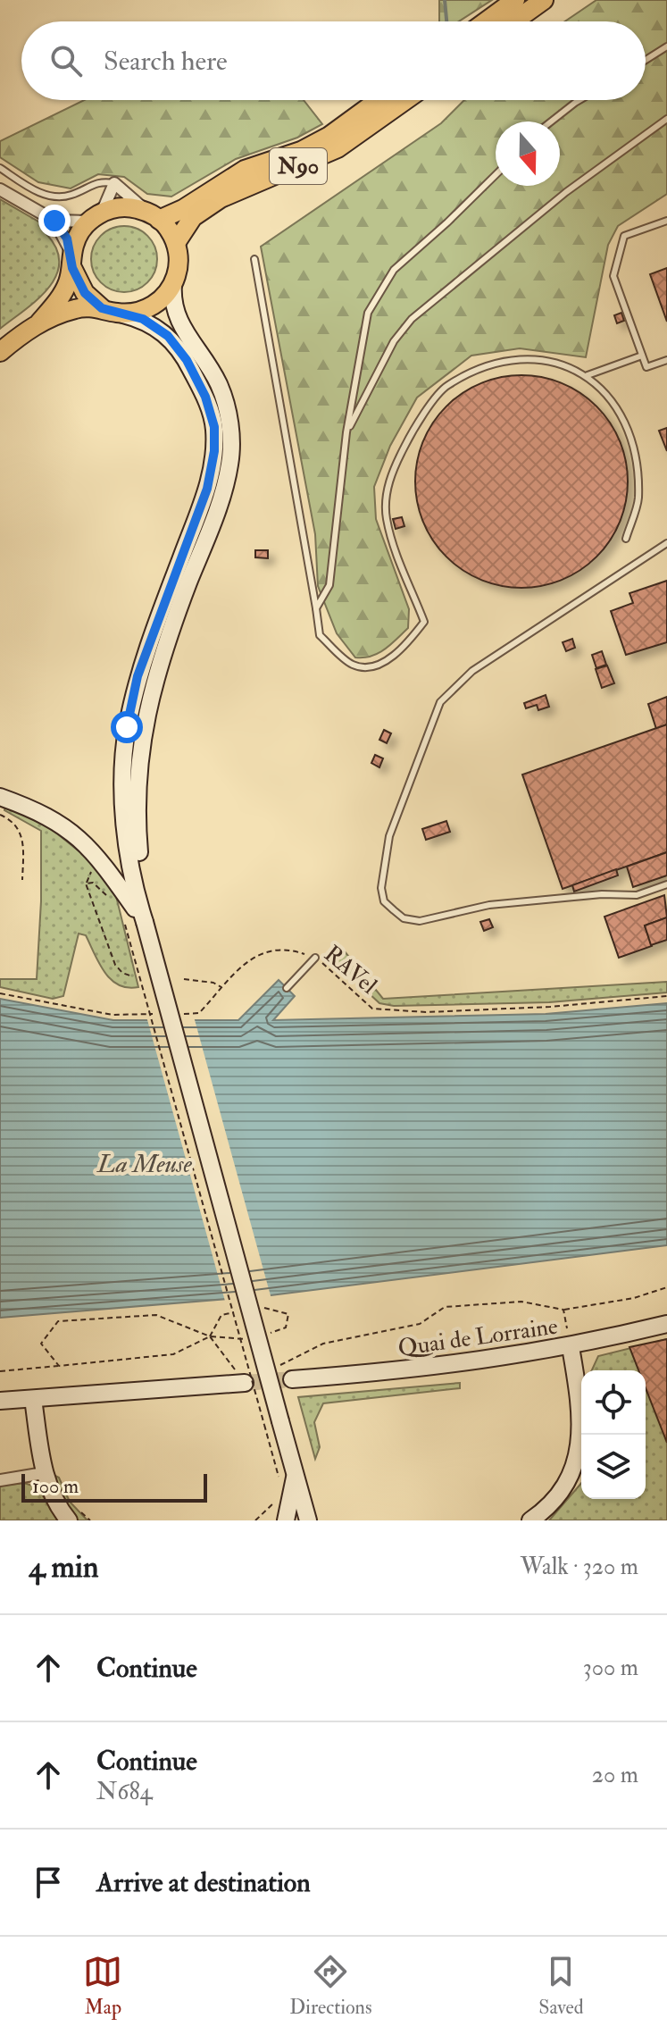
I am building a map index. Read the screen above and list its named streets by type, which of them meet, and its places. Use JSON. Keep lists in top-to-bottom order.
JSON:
{
  "streets": {
    "main road": ["N90", "Quai de Lorraine"],
    "path": ["RAVel"]
  },
  "water": ["La Meuse"],
  "scale_bar": "100 m",
  "north": "bottom",
  "page": {
    "search": "Search here",
    "scale": "100 m",
    "heading": ["4 min", "Walk · 320 m"],
    "list": [
      ["Continue", "300 m"],
      ["Continue", "N684", "20 m"],
      "Arrive at destination"
    ],
    "nav": ["Map", "Directions", "Saved"]
  }
}
